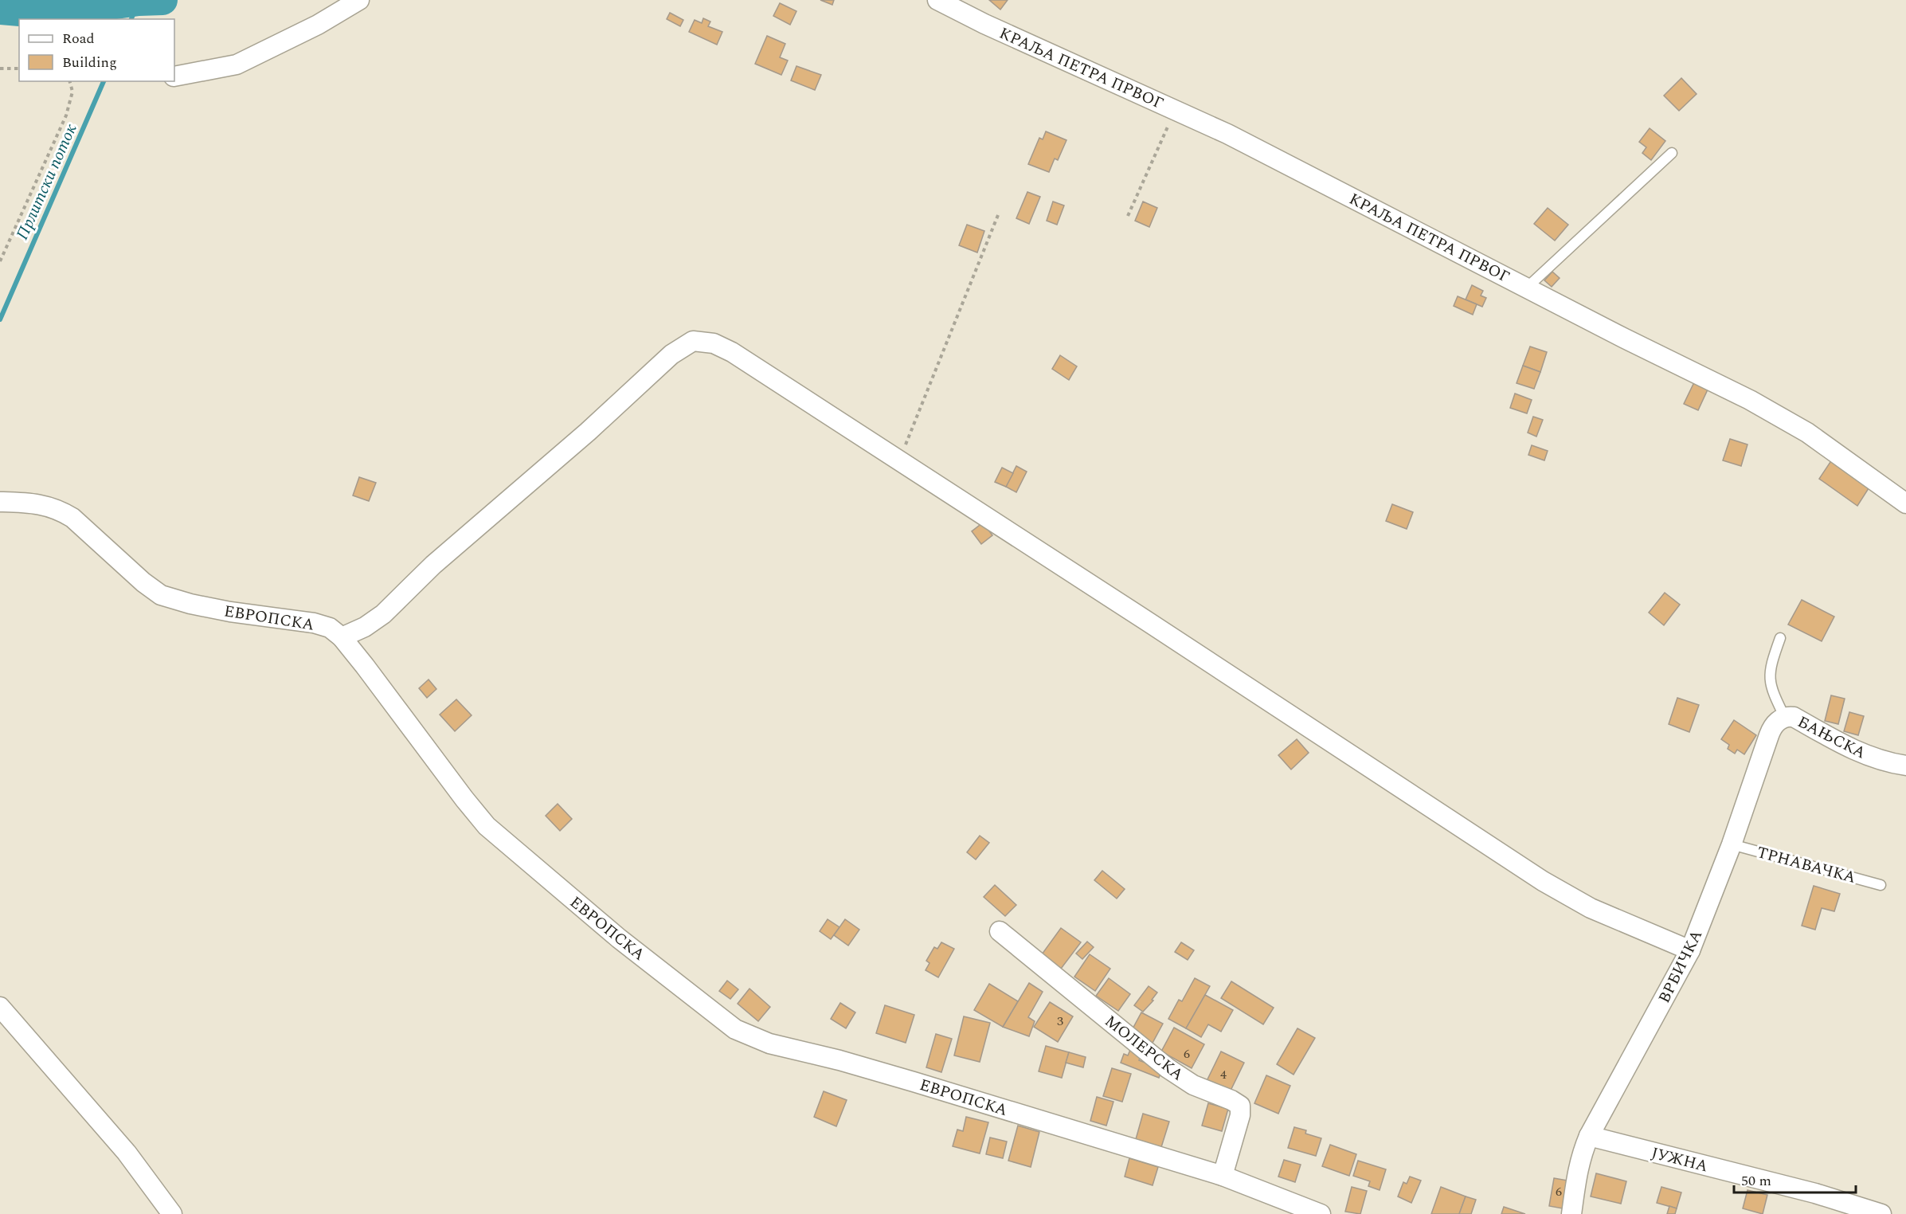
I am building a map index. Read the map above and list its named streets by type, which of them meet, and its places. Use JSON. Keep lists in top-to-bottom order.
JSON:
{
  "streets": {
    "street": [
      "КРАЉА ПЕТРА ПРВОГ",
      "ЕВРОПСКА",
      "БАЊСКА",
      "ВРБИЧКА",
      "МОЛЕРСКА",
      "ЈУЖНА"
    ],
    "lane": ["ТРНАВАЧКА"]
  },
  "crossings": [
    ["ЕВРОПСКА", "МОЛЕРСКА"],
    ["БАЊСКА", "ВРБИЧКА"],
    ["ТРНАВАЧКА", "ВРБИЧКА"],
    ["ВРБИЧКА", "ЈУЖНА"]
  ],
  "water": ["Прлитски поток"],
  "house_numbers": [
    "3",
    "6",
    "4",
    "6"
  ],
  "legend": ["Road", "Building"],
  "scale_bar": "50 m"
}
